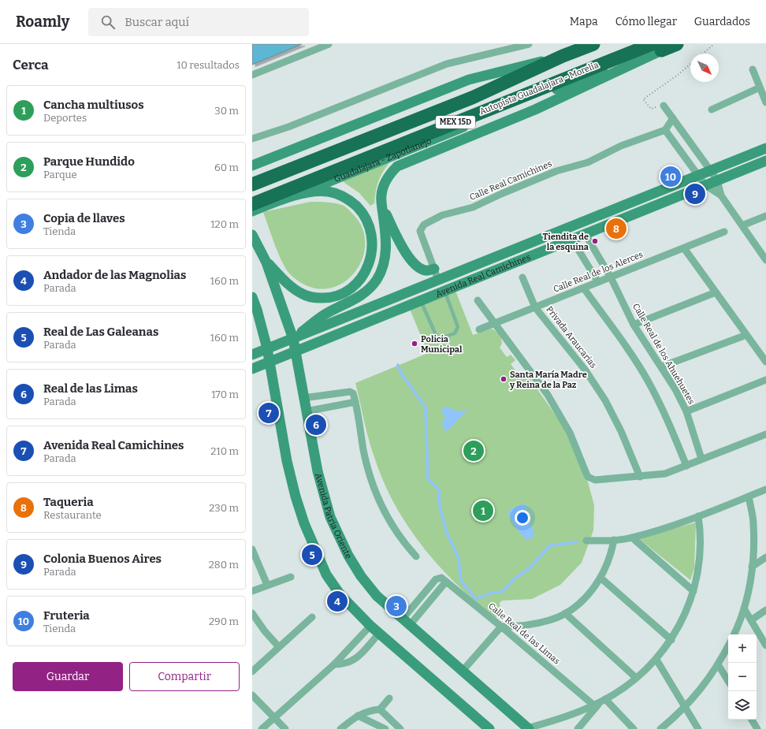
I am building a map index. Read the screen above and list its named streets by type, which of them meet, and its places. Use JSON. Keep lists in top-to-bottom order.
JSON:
{
  "streets": {
    "highway": ["Autopista Guadalajara - Morelia", "MEX 15D"],
    "main road": ["Guadalajara - Zapotlanejo", "Avenida Real Camichines", "Avenida Patria Oriente"],
    "street": [
      "Calle Real Camichines",
      "Calle Real de los Alerces",
      "Privada Araucarias",
      "Calle Real de los Ahuehuetes",
      "Calle Real de las Limas"
    ]
  },
  "crossings": [
    ["Autopista Guadalajara - Morelia", "Guadalajara - Zapotlanejo"],
    ["Calle Real Camichines", "Avenida Real Camichines"],
    ["Calle Real de los Alerces", "Privada Araucarias"],
    ["Calle Real de los Alerces", "Calle Real de los Ahuehuetes"],
    ["Avenida Real Camichines", "Calle Real de los Ahuehuetes"],
    ["Avenida Real Camichines", "Avenida Patria Oriente"],
    ["Avenida Patria Oriente", "Calle Real de las Limas"]
  ],
  "places": ["Tiendita de la esquina", "Policia Municipal", "Santa María Madre y Reina de la Paz"],
  "north": "bottom right",
  "page": {
    "header": "Roamly",
    "search": "Buscar aquí",
    "nav": ["Mapa", "Cómo llegar", "Guardados"],
    "heading": ["Cerca", "10 resultados"],
    "list": [
      {
        "mark": "1",
        "name": "Cancha multiusos",
        "note": "Deportes",
        "value": "30 m"
      },
      {
        "mark": "2",
        "name": "Parque Hundido",
        "note": "Parque",
        "value": "60 m"
      },
      {
        "mark": "3",
        "name": "Copia de llaves",
        "note": "Tienda",
        "value": "120 m"
      },
      {
        "mark": "4",
        "name": "Andador de las Magnolias",
        "note": "Parada",
        "value": "160 m"
      },
      {
        "mark": "5",
        "name": "Real de Las Galeanas",
        "note": "Parada",
        "value": "160 m"
      },
      {
        "mark": "6",
        "name": "Real de las Limas",
        "note": "Parada",
        "value": "170 m"
      },
      {
        "mark": "7",
        "name": "Avenida Real Camichines",
        "note": "Parada",
        "value": "210 m"
      },
      {
        "mark": "8",
        "name": "Taqueria",
        "note": "Restaurante",
        "value": "230 m"
      },
      {
        "mark": "9",
        "name": "Colonia Buenos Aires",
        "note": "Parada",
        "value": "280 m"
      },
      {
        "mark": "10",
        "name": "Fruteria",
        "note": "Tienda",
        "value": "290 m"
      }
    ],
    "pins": [
      "10",
      "9",
      "8",
      "7",
      "6",
      "2",
      "1",
      "5",
      "4",
      "3"
    ],
    "map_buttons": ["+", "−"],
    "buttons": ["Guardar", "Compartir"]
  }
}
